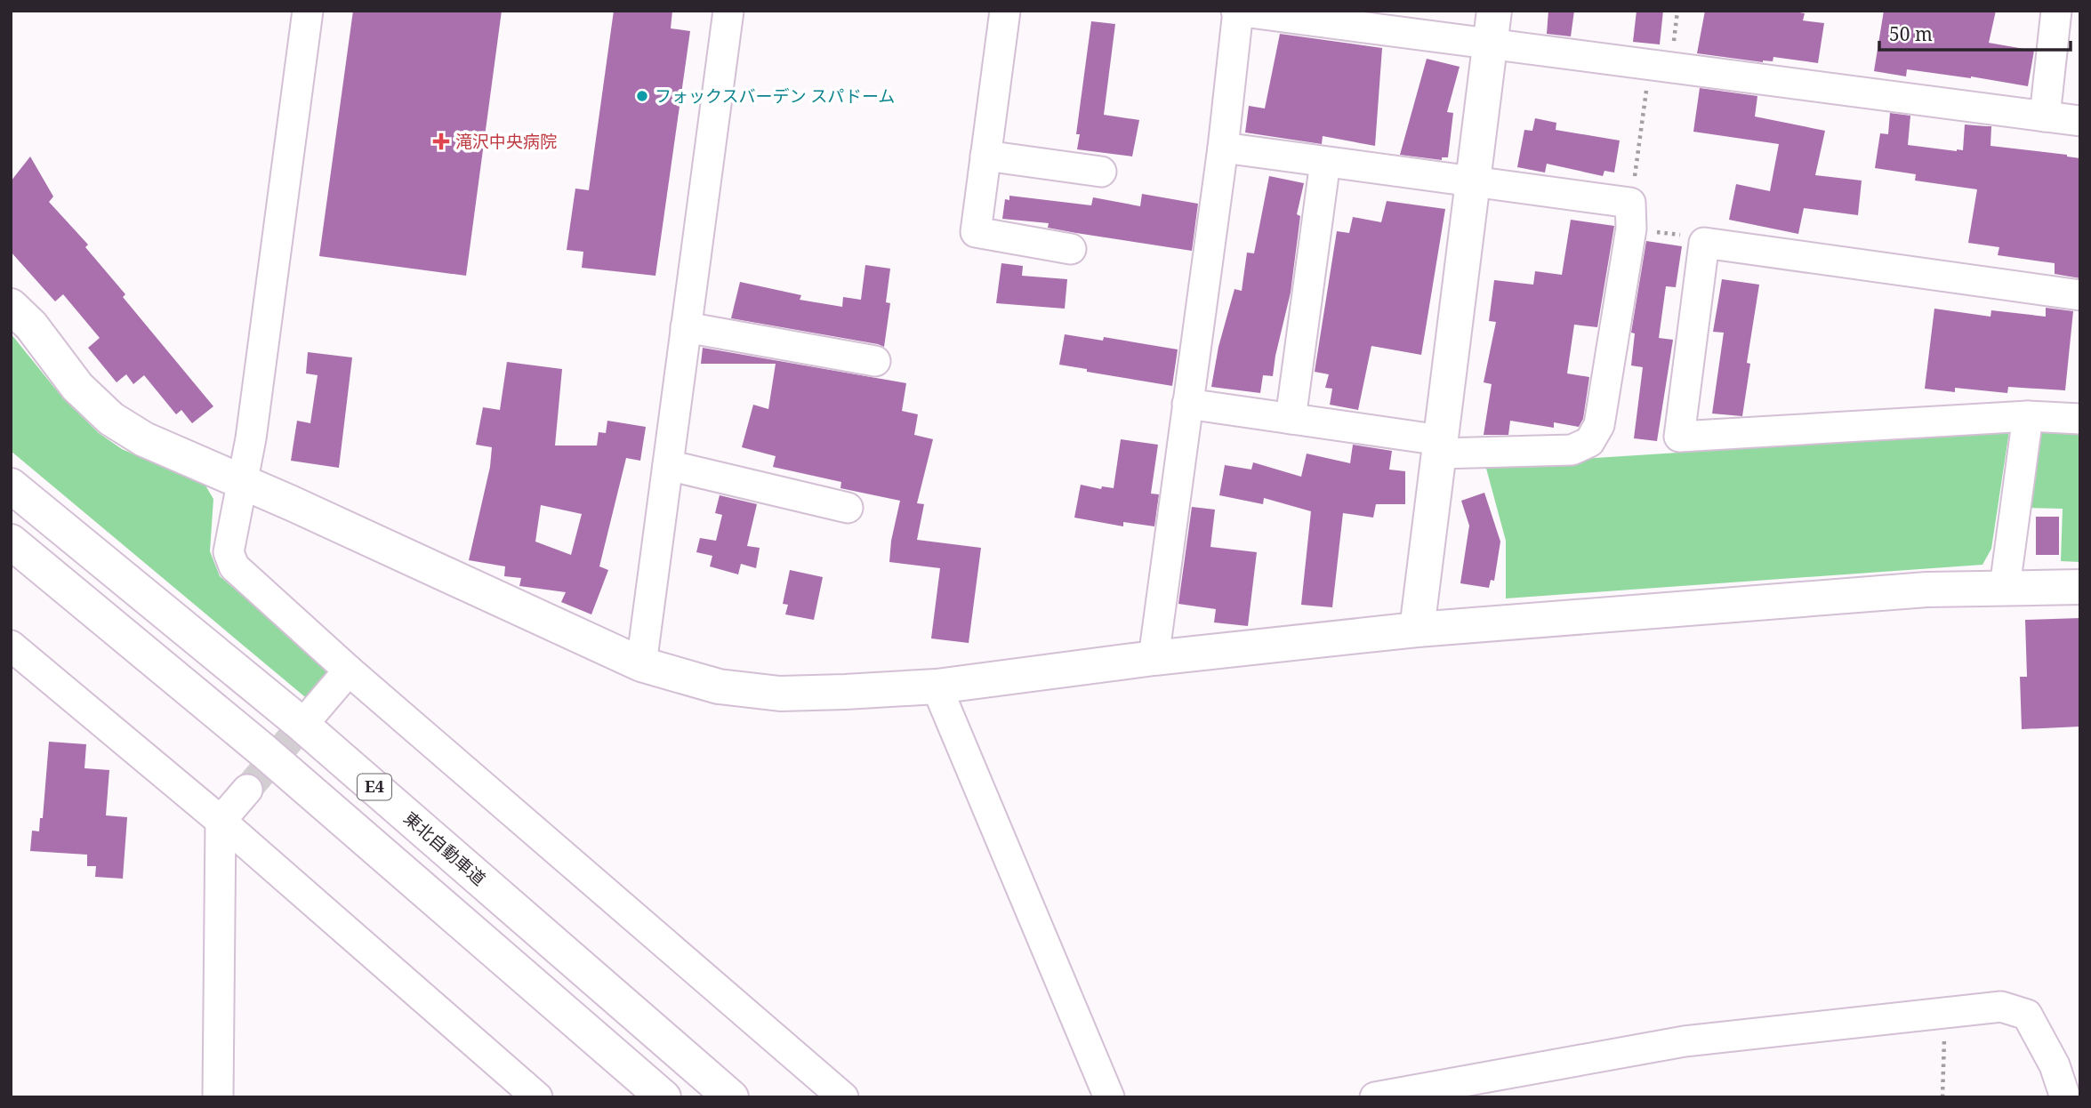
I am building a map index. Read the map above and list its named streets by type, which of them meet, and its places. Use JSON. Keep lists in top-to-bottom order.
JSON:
{
  "streets": {
    "main road": ["E4", "東北自動車道"]
  },
  "places": {
    "other": ["フォックスバーデン スパドーム"],
    "health": ["滝沢中央病院"]
  },
  "scale_bar": "50 m"
}
